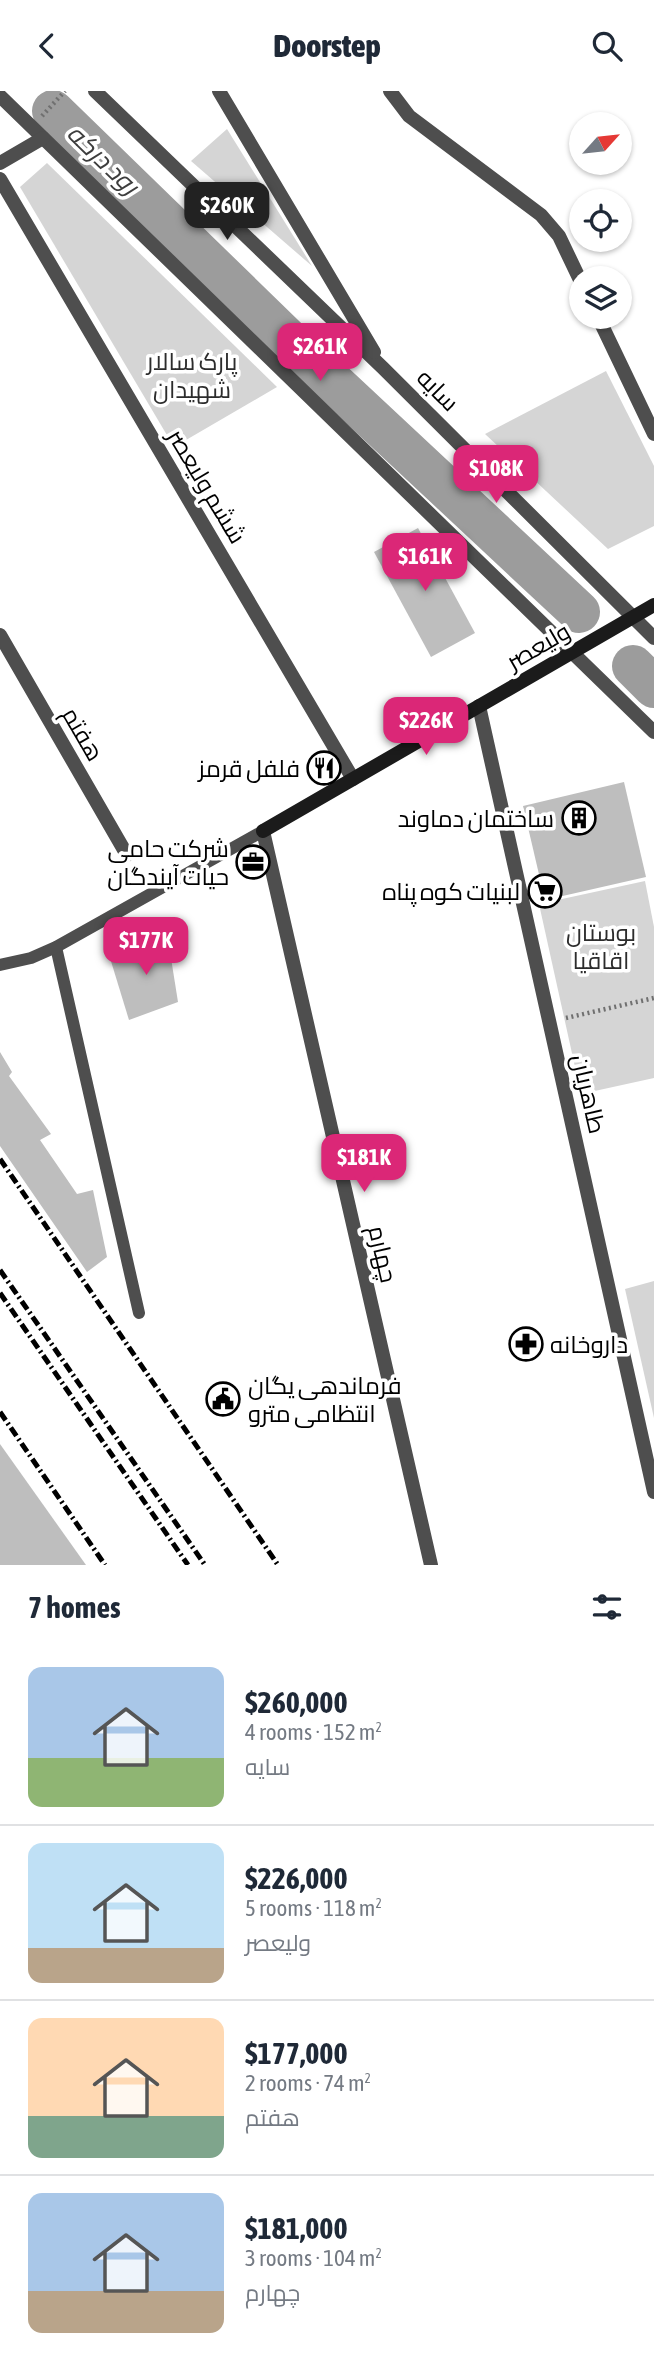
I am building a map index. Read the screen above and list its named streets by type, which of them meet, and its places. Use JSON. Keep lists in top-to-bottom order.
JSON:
{
  "streets": {
    "main road": ["ولیعصر"],
    "street": [
      "سایه",
      "ششم ولیعصر",
      "هفتم",
      "طاهریان",
      "چهارم"
    ]
  },
  "crossings": [
    ["سایه", "ولیعصر"],
    ["ششم ولیعصر", "ولیعصر"],
    ["ولیعصر", "طاهریان"],
    ["ولیعصر", "چهارم"]
  ],
  "water": ["رود درکه"],
  "parks": ["پارک سالار شهیدان", "بوستان اقاقیا"],
  "places": {
    "restaurant": ["فلفل قرمز"],
    "building": ["ساختمان دماوند"],
    "office": ["شركت حامی حيات آيندگان"],
    "supermarket": ["لبنیات کوه پناه"],
    "pharmacy": ["داروخانه"],
    "public building": ["فرماندهی یگان انتظامی مترو"]
  },
  "north": "top right",
  "page": {
    "header": "Doorstep",
    "price": [
      "$260K",
      "$261K",
      "$108K",
      "$161K",
      "$226K",
      "$177K",
      "$181K"
    ],
    "heading": "7 homes",
    "list": [
      {
        "name": "$260,000",
        "note": "4 rooms · 152 m² · سایه"
      },
      {
        "name": "$226,000",
        "note": "5 rooms · 118 m² · ولیعصر"
      },
      {
        "name": "$177,000",
        "note": "2 rooms · 74 m² · هفتم"
      },
      {
        "name": "$181,000",
        "note": "3 rooms · 104 m² · چهارم"
      }
    ]
  }
}
